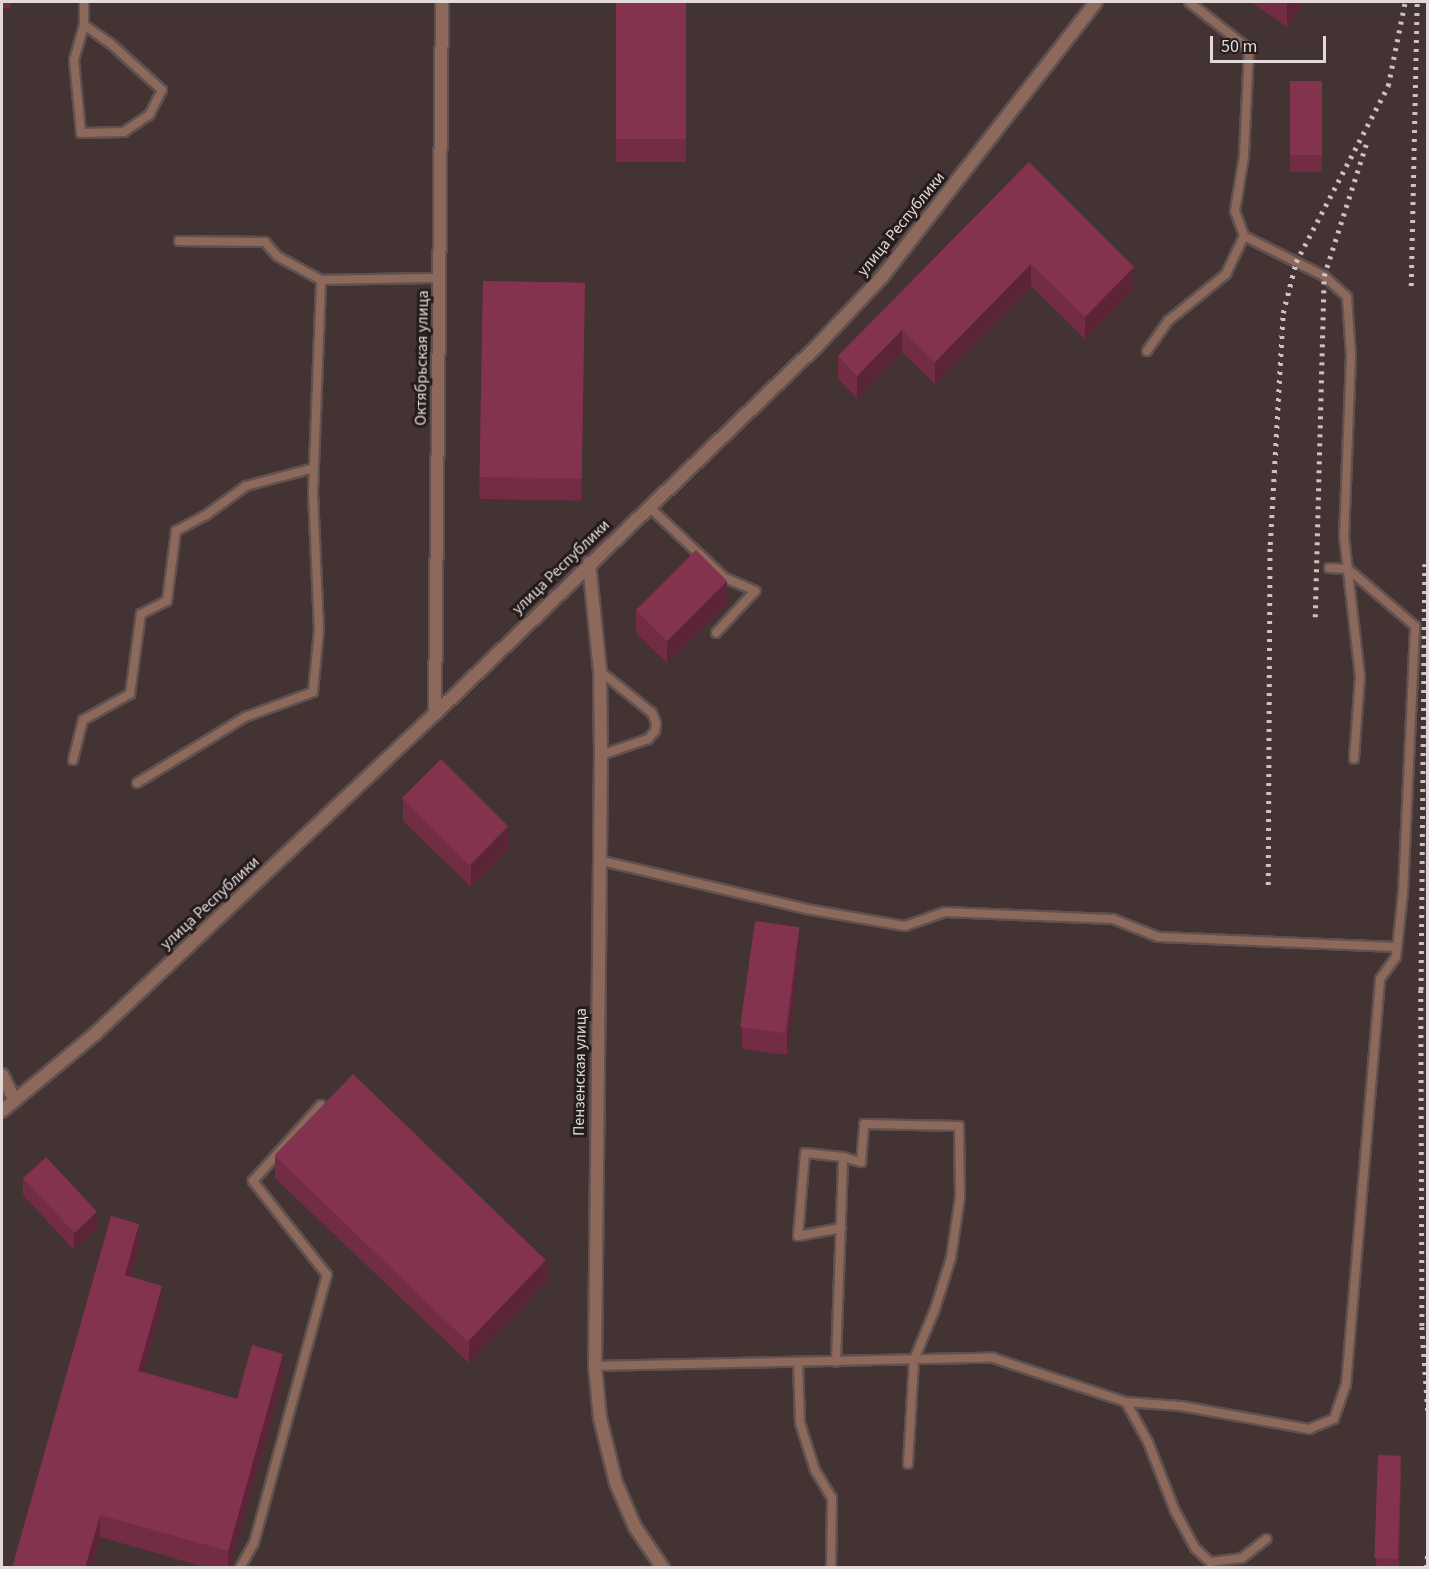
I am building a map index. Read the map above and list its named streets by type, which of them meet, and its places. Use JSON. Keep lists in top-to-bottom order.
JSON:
{
  "streets": {
    "street": ["улица Республики", "Октябрьская улица", "Пензенская улица"]
  },
  "crossings": [
    ["улица Республики", "Октябрьская улица"],
    ["улица Республики", "Пензенская улица"]
  ],
  "scale_bar": "50 m"
}
